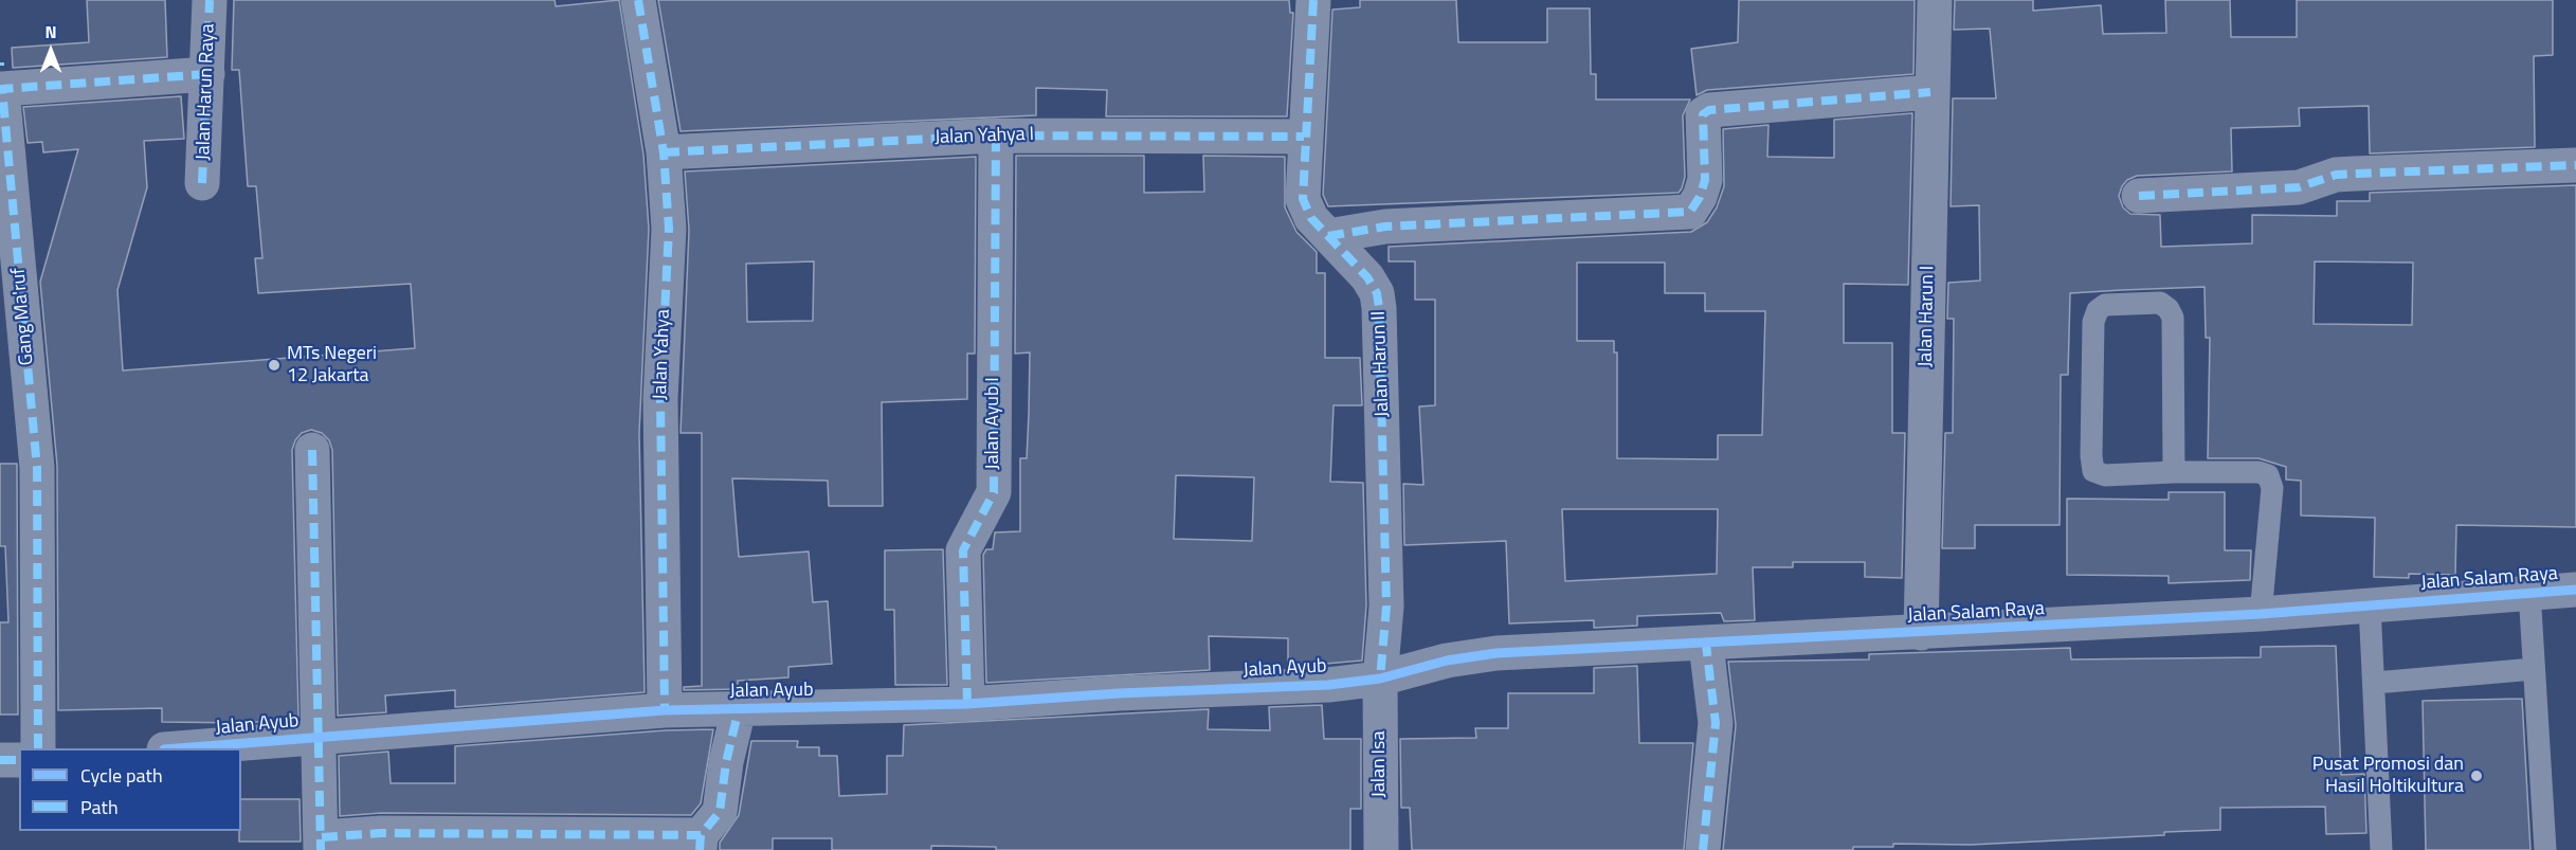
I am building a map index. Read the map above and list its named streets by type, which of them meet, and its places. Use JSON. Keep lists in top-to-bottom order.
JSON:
{
  "streets": {
    "street": [
      "Jalan Harun Raya",
      "Jalan Yahya I",
      "Gang Ma'ruf",
      "Jalan Harun I",
      "Jalan Yahya",
      "Jalan Harun II",
      "Jalan Ayub I",
      "Jalan Salam Raya",
      "Jalan Ayub",
      "Jalan Isa"
    ]
  },
  "crossings": [
    ["Jalan Yahya I", "Jalan Yahya"],
    ["Jalan Yahya I", "Jalan Harun II"],
    ["Jalan Yahya I", "Jalan Ayub I"],
    ["Jalan Harun I", "Jalan Salam Raya"],
    ["Jalan Yahya", "Jalan Ayub"],
    ["Jalan Harun II", "Jalan Salam Raya"],
    ["Jalan Harun II", "Jalan Ayub"],
    ["Jalan Harun II", "Jalan Isa"],
    ["Jalan Ayub I", "Jalan Ayub"],
    ["Jalan Salam Raya", "Jalan Ayub"],
    ["Jalan Salam Raya", "Jalan Isa"],
    ["Jalan Ayub", "Jalan Isa"]
  ],
  "places": ["MTs Negeri 12 Jakarta", "Pusat Promosi dan Hasil Holtikultura"],
  "legend": ["Cycle path", "Path"],
  "north": "top"
}
